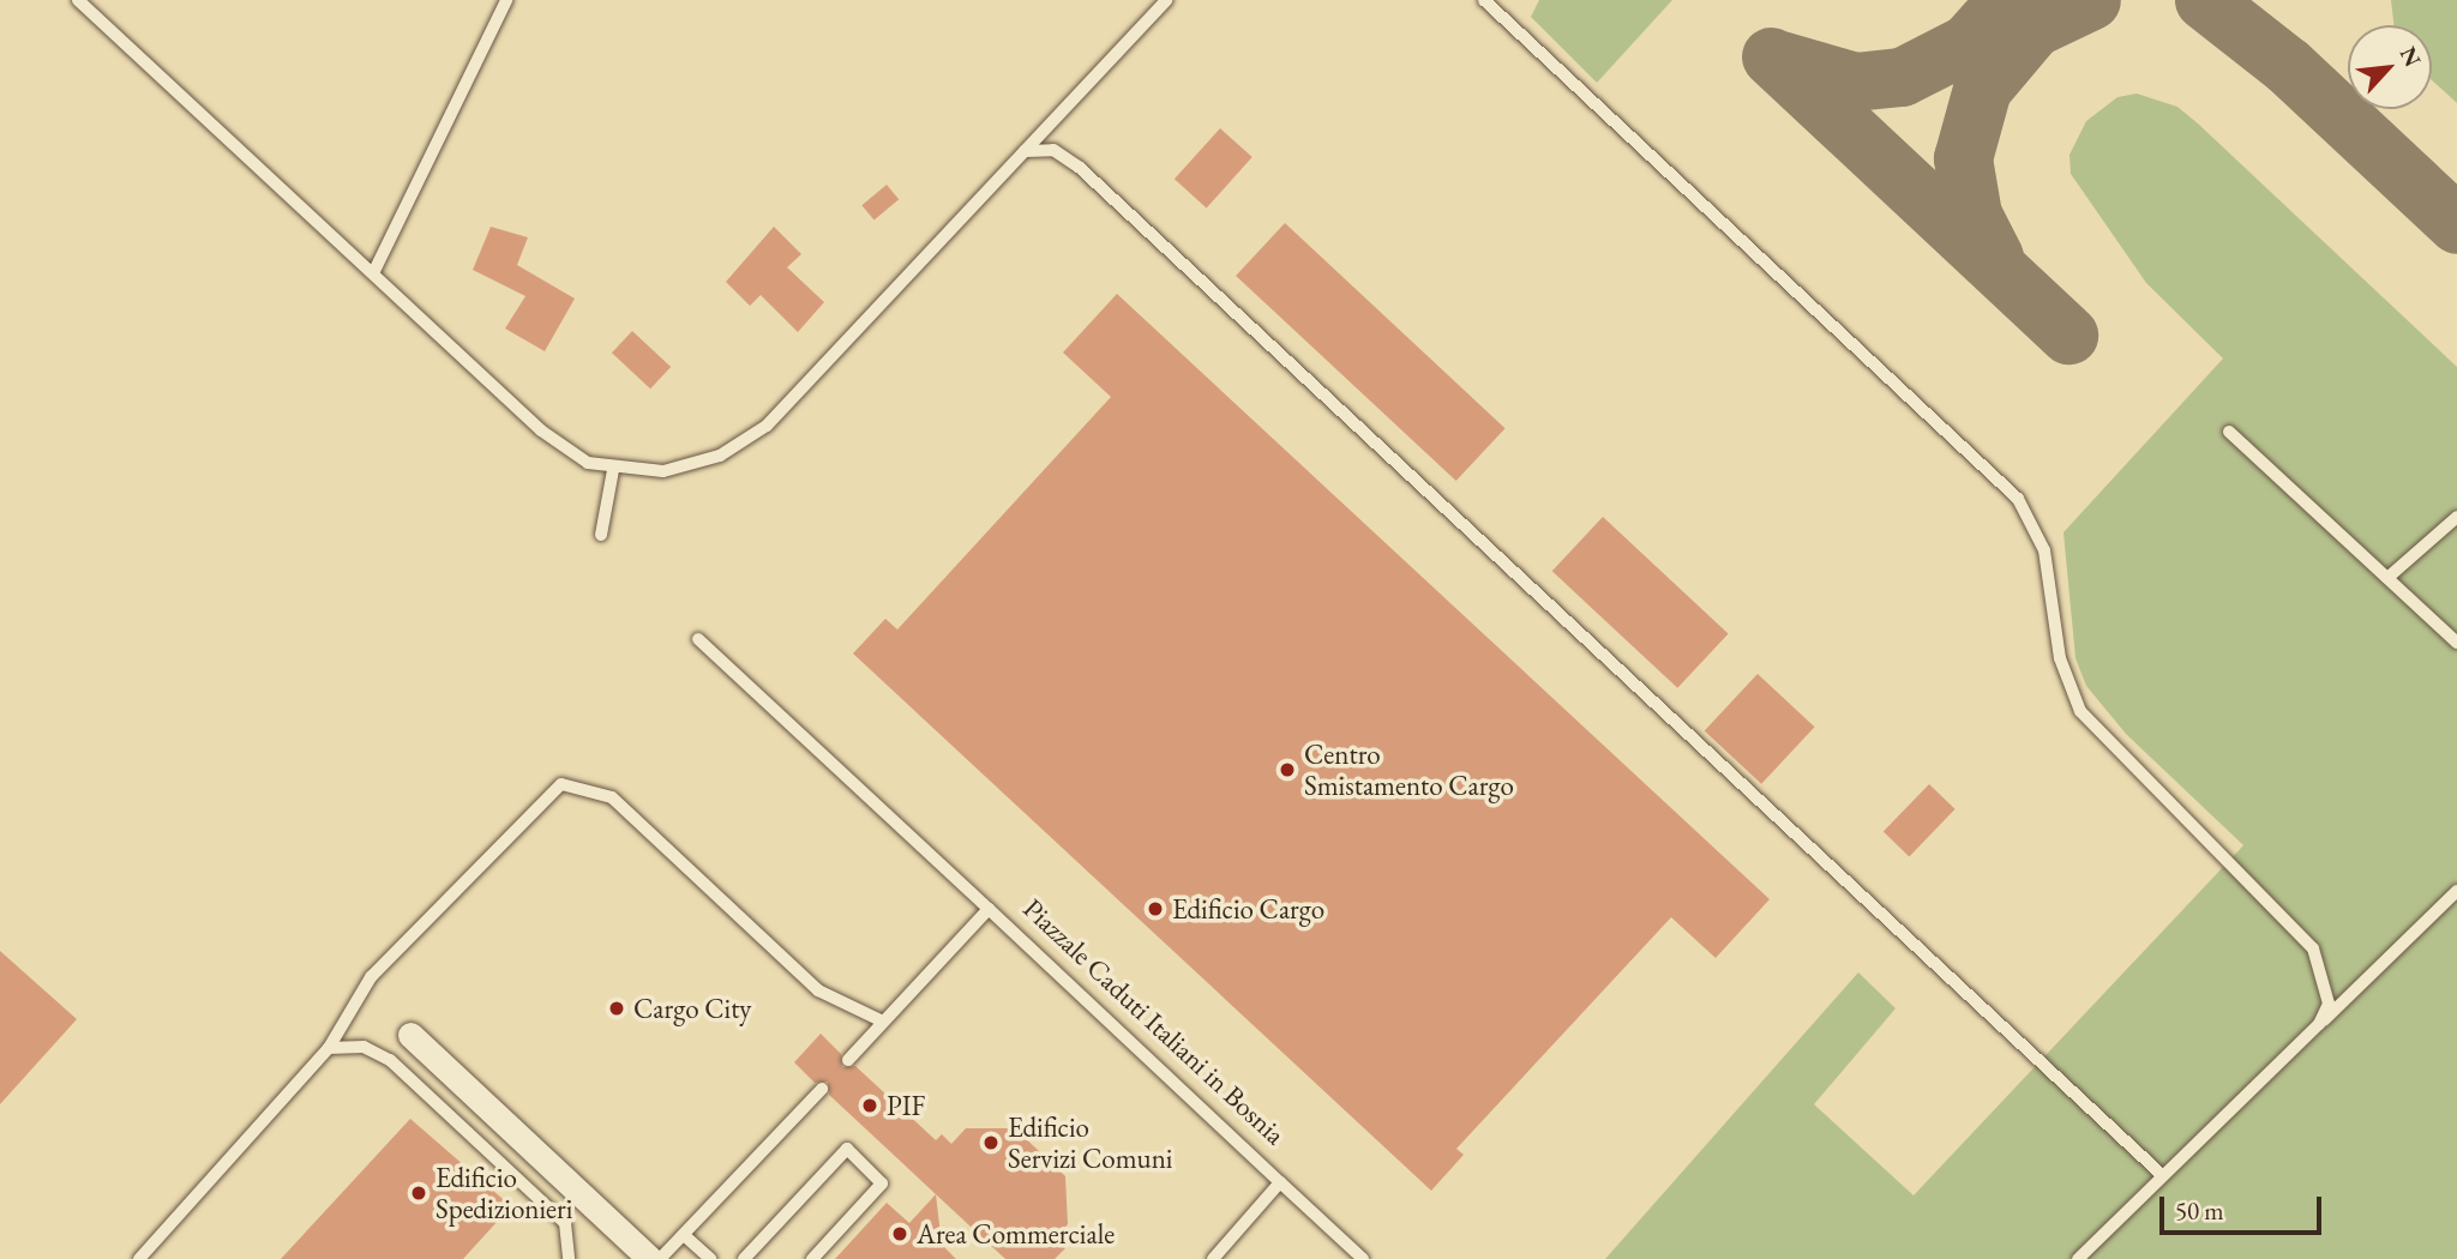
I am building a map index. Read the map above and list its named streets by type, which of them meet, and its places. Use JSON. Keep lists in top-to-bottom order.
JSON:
{
  "streets": {
    "lane": ["Piazzale Caduti Italiani in Bosnia"]
  },
  "places": [
    "Centro Smistamento Cargo",
    "Edificio Cargo",
    "Cargo City",
    "PIF",
    "Edificio Servizi Comuni",
    "Edificio Spedizionieri",
    "Area Commerciale"
  ],
  "scale_bar": "50 m",
  "north": "top right"
}
